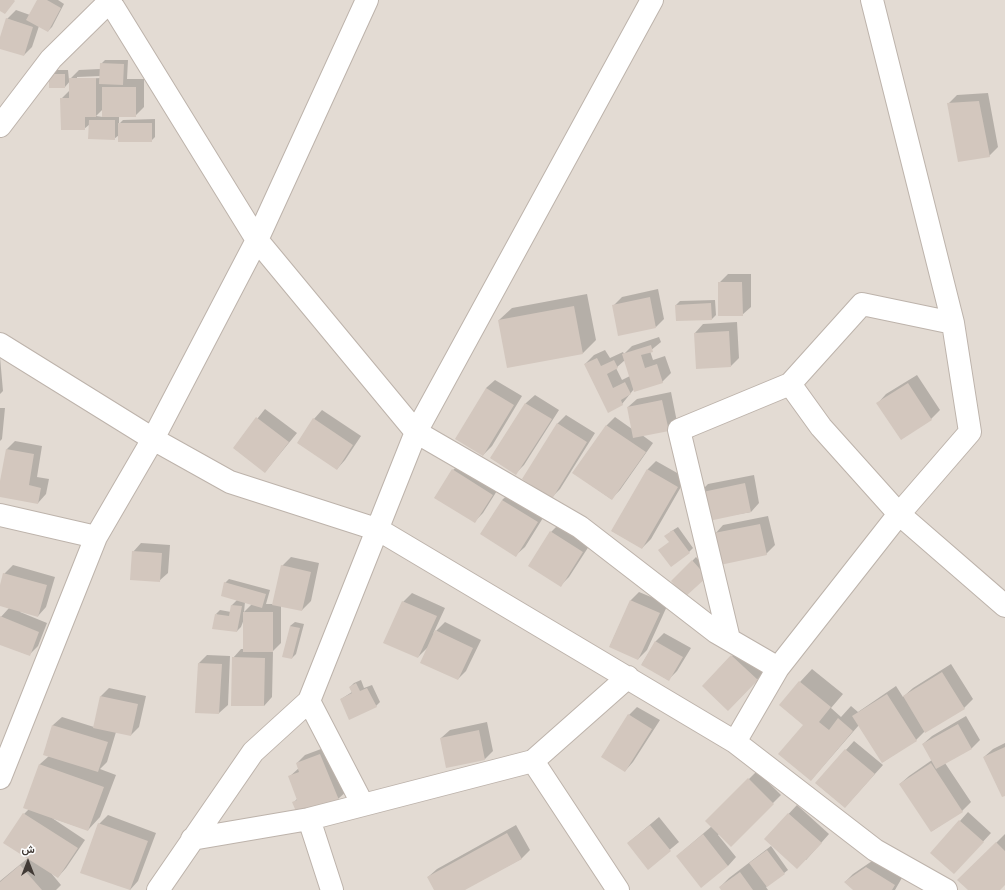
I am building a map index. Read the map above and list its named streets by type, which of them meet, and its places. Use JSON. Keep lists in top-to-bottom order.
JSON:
{
  "north": "top"
}
